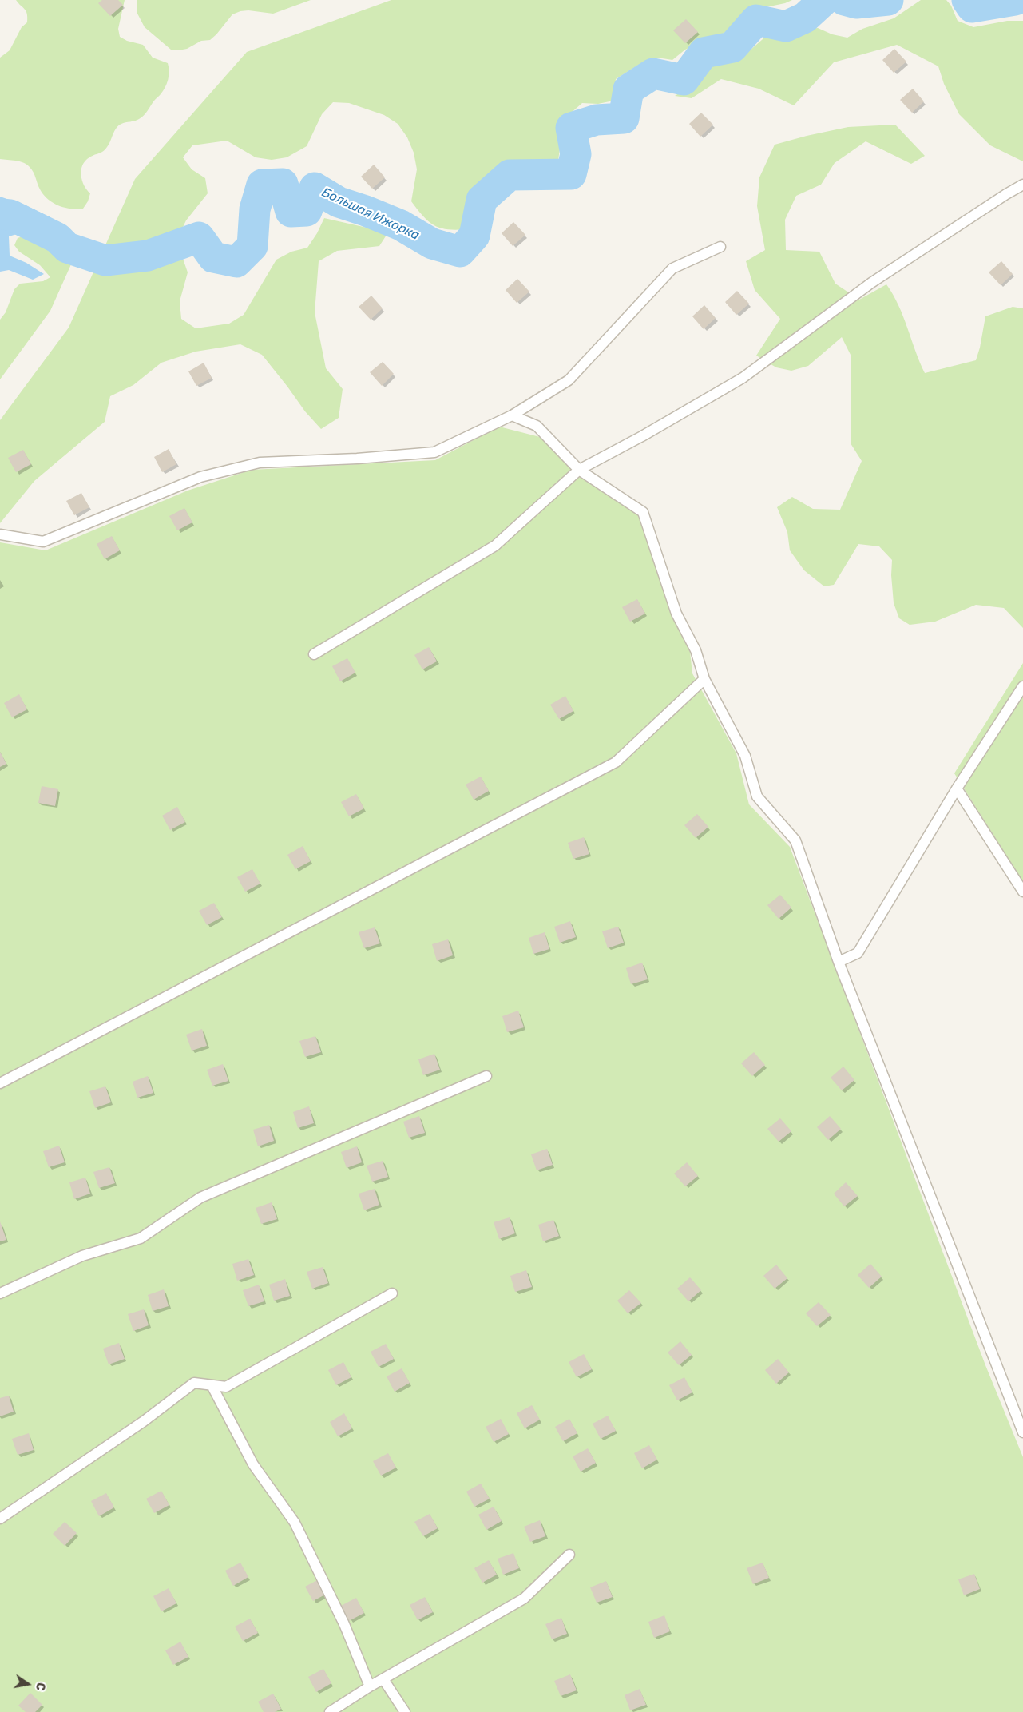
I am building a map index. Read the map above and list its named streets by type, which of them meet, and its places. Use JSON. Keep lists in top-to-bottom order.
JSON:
{
  "water": ["Большая Ижорка"],
  "north": "right"
}
